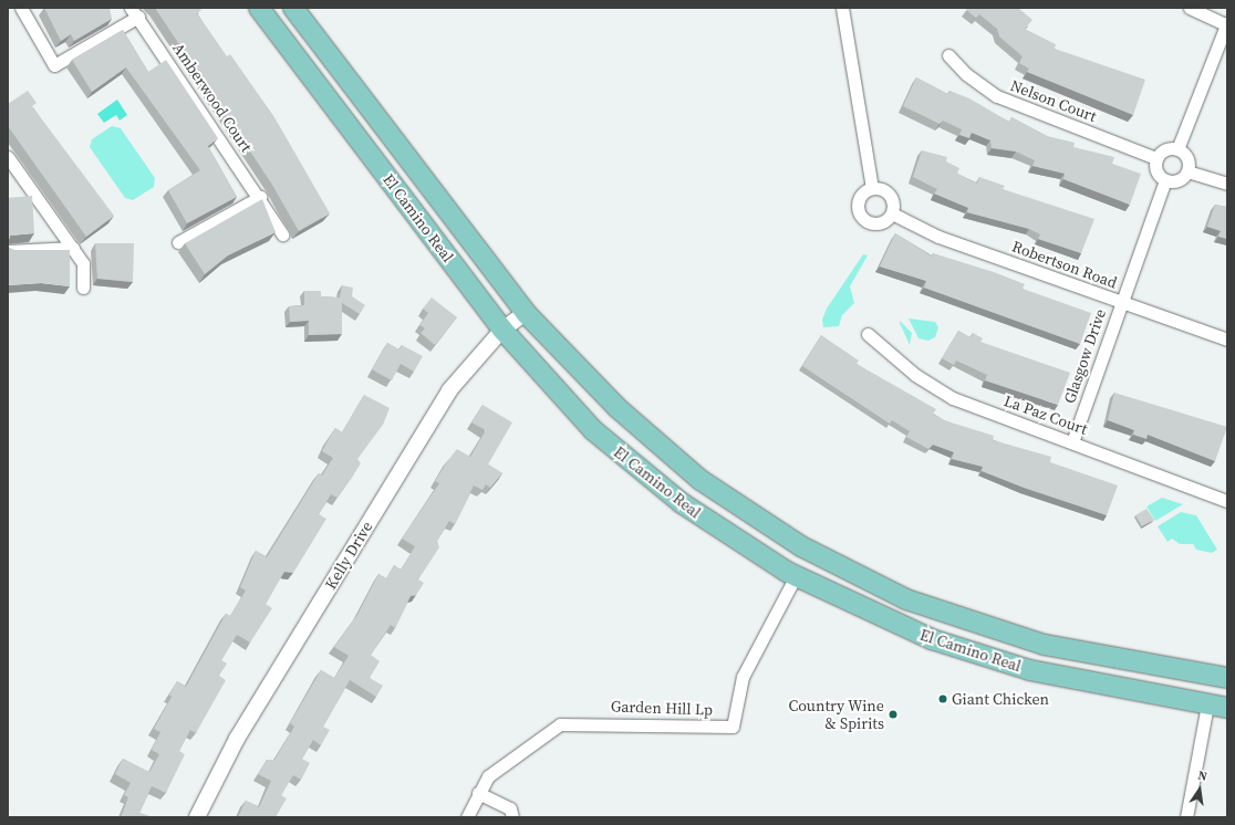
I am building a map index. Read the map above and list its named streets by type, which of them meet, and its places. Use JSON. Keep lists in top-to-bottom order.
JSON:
{
  "streets": {
    "main road": ["El Camino Real"],
    "street": [
      "Amberwood Court",
      "Nelson Court",
      "Robertson Road",
      "Glasgow Drive",
      "La Paz Court",
      "Kelly Drive",
      "Garden Hill Lp"
    ]
  },
  "crossings": [
    ["Nelson Court", "Glasgow Drive"],
    ["El Camino Real", "Kelly Drive"],
    ["El Camino Real", "Garden Hill Lp"],
    ["Robertson Road", "Glasgow Drive"],
    ["Glasgow Drive", "La Paz Court"]
  ],
  "places": ["Giant Chicken", "Country Wine & Spirits"],
  "north": "top"
}
